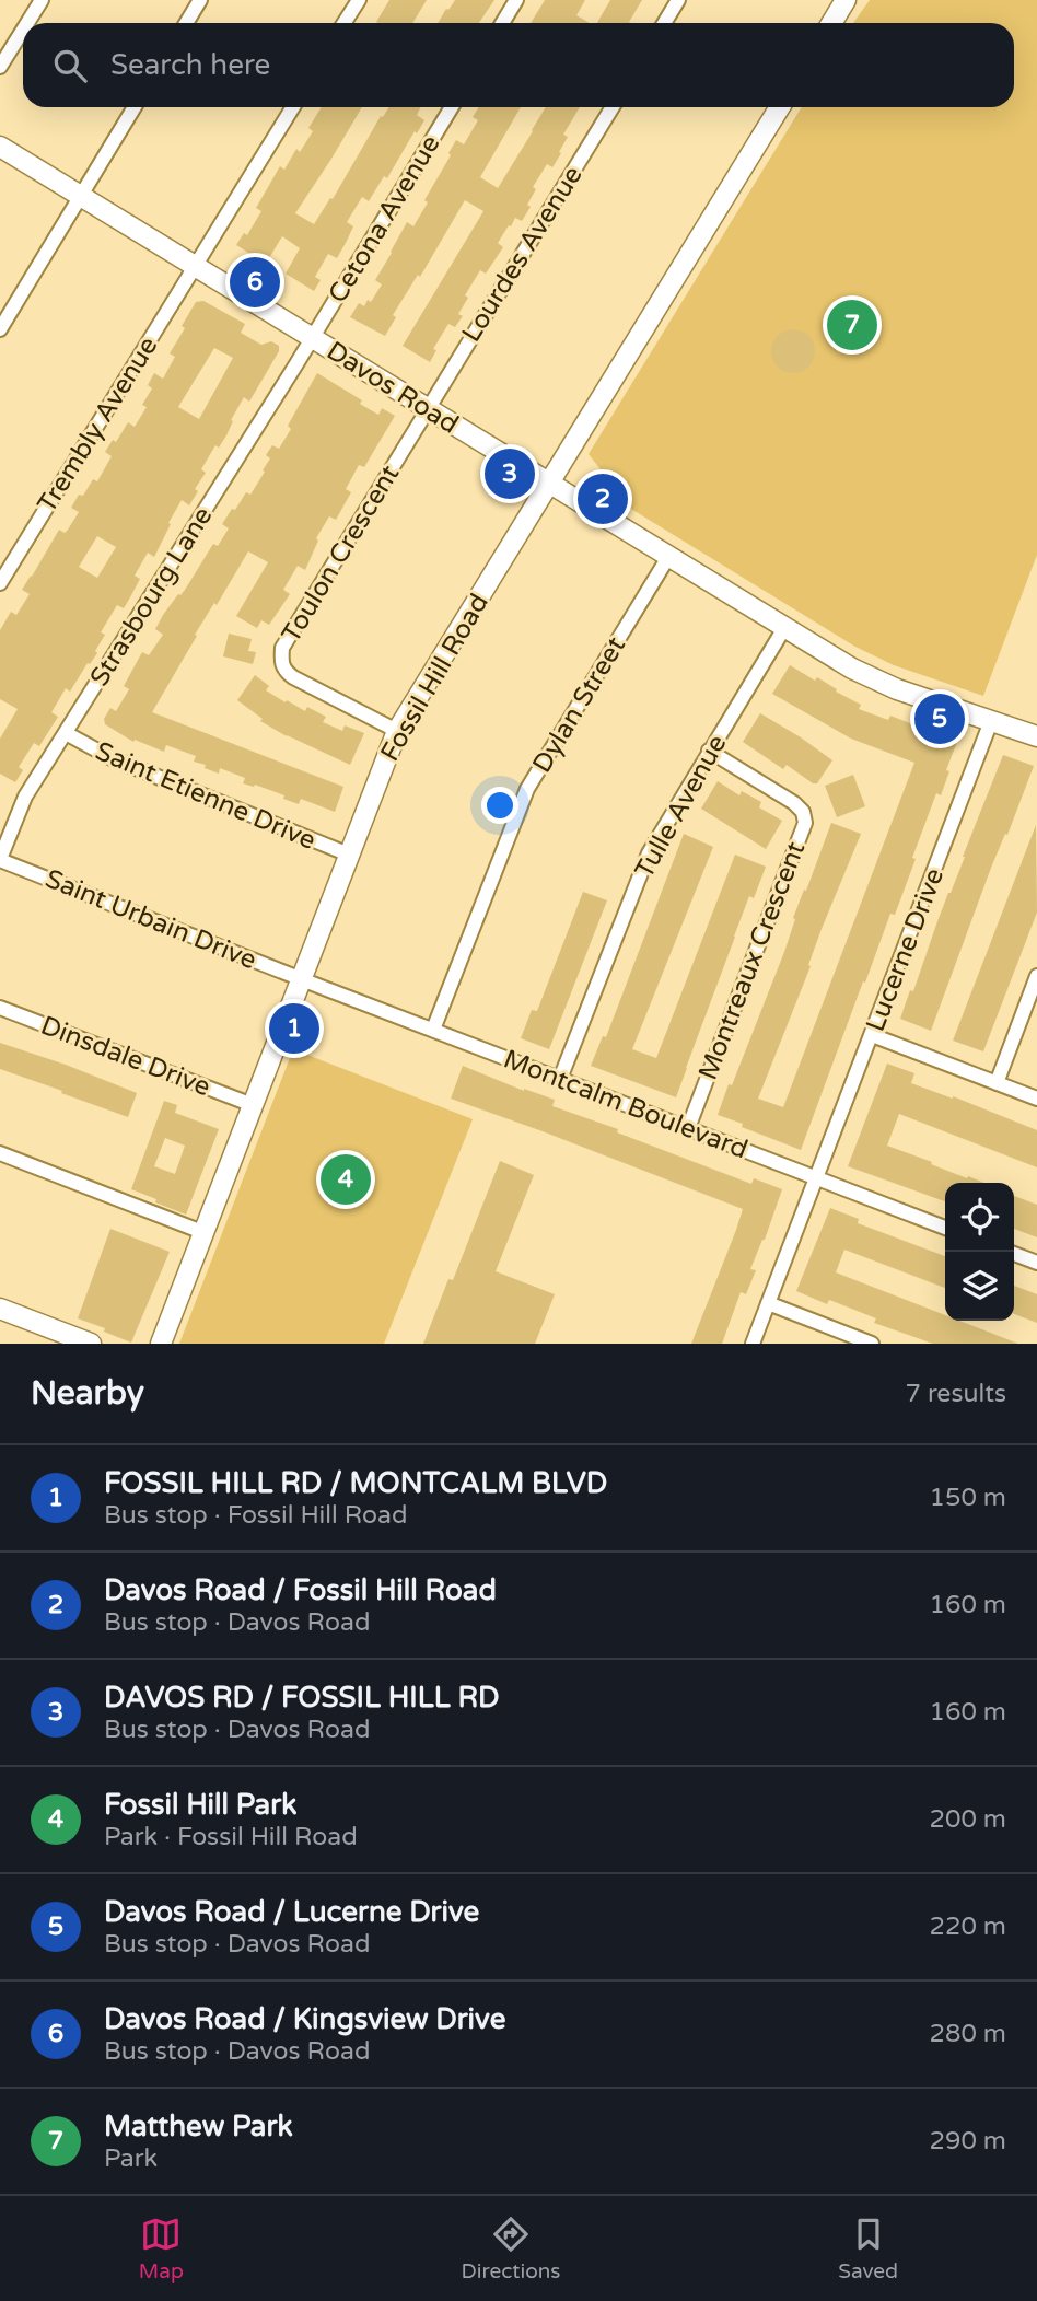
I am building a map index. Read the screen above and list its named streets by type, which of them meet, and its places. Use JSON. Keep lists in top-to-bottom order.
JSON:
{
  "streets": {
    "street": [
      "Cetona Avenue",
      "Lourdes Avenue",
      "Davos Road",
      "Trembly Avenue",
      "Toulon Crescent",
      "Strasbourg Lane",
      "Fossil Hill Road",
      "Dylan Street",
      "Saint Etienne Drive",
      "Tulle Avenue",
      "Saint Urbain Drive",
      "Lucerne Drive",
      "Montreaux Crescent",
      "Dinsdale Drive",
      "Montcalm Boulevard"
    ]
  },
  "crossings": [
    ["Cetona Avenue", "Davos Road"],
    ["Cetona Avenue", "Strasbourg Lane"],
    ["Lourdes Avenue", "Davos Road"],
    ["Lourdes Avenue", "Toulon Crescent"],
    ["Davos Road", "Trembly Avenue"],
    ["Davos Road", "Toulon Crescent"],
    ["Davos Road", "Strasbourg Lane"],
    ["Davos Road", "Fossil Hill Road"],
    ["Davos Road", "Dylan Street"],
    ["Davos Road", "Tulle Avenue"],
    ["Davos Road", "Lucerne Drive"],
    ["Toulon Crescent", "Fossil Hill Road"],
    ["Strasbourg Lane", "Saint Etienne Drive"],
    ["Strasbourg Lane", "Saint Urbain Drive"],
    ["Fossil Hill Road", "Saint Etienne Drive"],
    ["Fossil Hill Road", "Saint Urbain Drive"],
    ["Fossil Hill Road", "Dinsdale Drive"],
    ["Fossil Hill Road", "Montcalm Boulevard"],
    ["Dylan Street", "Montcalm Boulevard"],
    ["Tulle Avenue", "Montreaux Crescent"],
    ["Tulle Avenue", "Montcalm Boulevard"],
    ["Saint Urbain Drive", "Montcalm Boulevard"],
    ["Lucerne Drive", "Montcalm Boulevard"],
    ["Montreaux Crescent", "Montcalm Boulevard"]
  ],
  "page": {
    "search": "Search here",
    "pins": [
      "6",
      "7",
      "3",
      "2",
      "5",
      "1",
      "4"
    ],
    "heading": ["Nearby", "7 results"],
    "list": [
      {
        "mark": "1",
        "name": "FOSSIL HILL RD / MONTCALM BLVD",
        "note": "Bus stop · Fossil Hill Road",
        "value": "150 m"
      },
      {
        "mark": "2",
        "name": "Davos Road / Fossil Hill Road",
        "note": "Bus stop · Davos Road",
        "value": "160 m"
      },
      {
        "mark": "3",
        "name": "DAVOS RD / FOSSIL HILL RD",
        "note": "Bus stop · Davos Road",
        "value": "160 m"
      },
      {
        "mark": "4",
        "name": "Fossil Hill Park",
        "note": "Park · Fossil Hill Road",
        "value": "200 m"
      },
      {
        "mark": "5",
        "name": "Davos Road / Lucerne Drive",
        "note": "Bus stop · Davos Road",
        "value": "220 m"
      },
      {
        "mark": "6",
        "name": "Davos Road / Kingsview Drive",
        "note": "Bus stop · Davos Road",
        "value": "280 m"
      },
      {
        "mark": "7",
        "name": "Matthew Park",
        "note": "Park",
        "value": "290 m"
      }
    ],
    "nav": ["Map", "Directions", "Saved"]
  }
}
